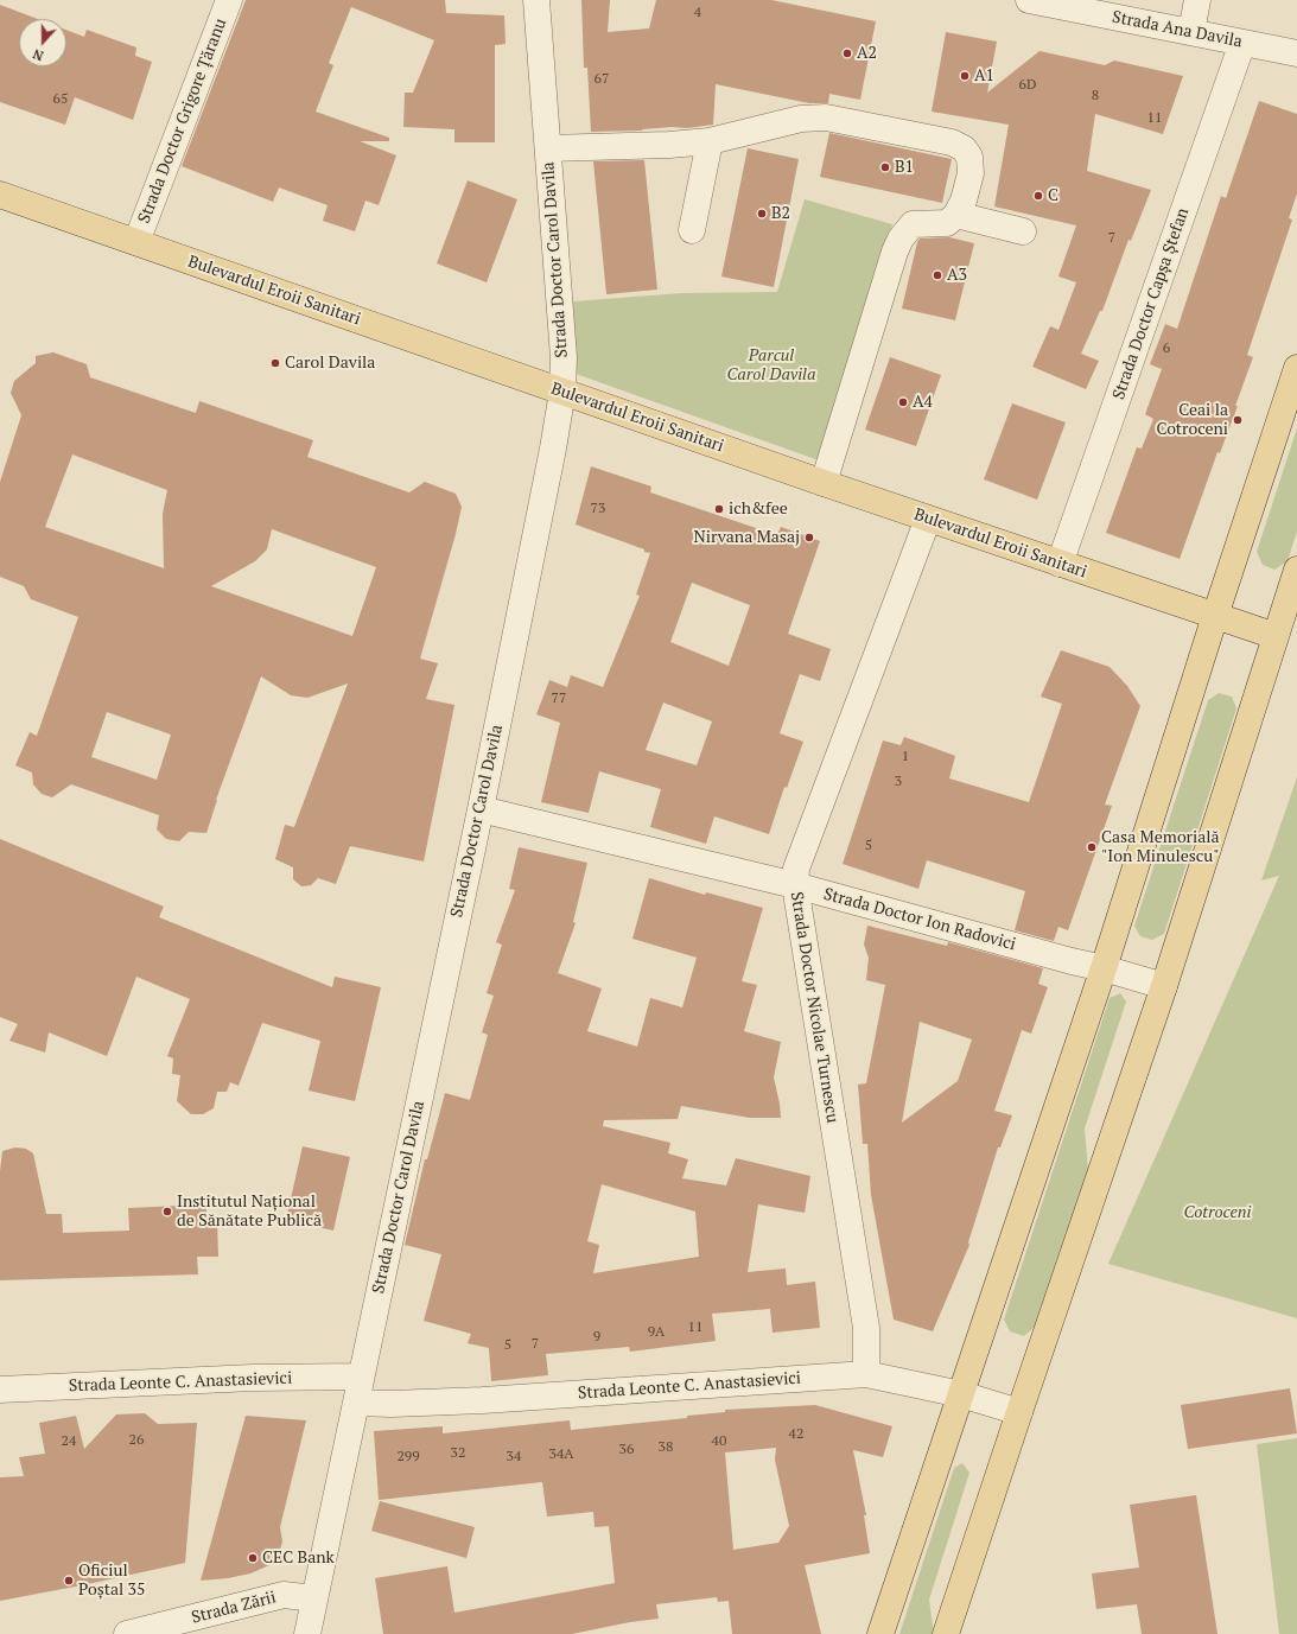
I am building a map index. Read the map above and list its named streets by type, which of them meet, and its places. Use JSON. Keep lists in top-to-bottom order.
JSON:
{
  "streets": {
    "main road": ["Bulevardul Eroii Sanitari"],
    "street": [
      "Strada Ana Davila",
      "Strada Doctor Grigore Țăranu",
      "Strada Doctor Carol Davila",
      "Strada Doctor Capșa Ștefan",
      "Strada Doctor Ion Radovici",
      "Strada Doctor Nicolae Turnescu",
      "Strada Leonte C. Anastasievici",
      "Strada Zării"
    ]
  },
  "crossings": [
    ["Strada Ana Davila", "Strada Doctor Capșa Ștefan"],
    ["Strada Doctor Grigore Țăranu", "Bulevardul Eroii Sanitari"],
    ["Strada Doctor Carol Davila", "Bulevardul Eroii Sanitari"],
    ["Strada Doctor Carol Davila", "Strada Doctor Ion Radovici"],
    ["Strada Doctor Carol Davila", "Strada Leonte C. Anastasievici"],
    ["Strada Doctor Carol Davila", "Strada Zării"],
    ["Bulevardul Eroii Sanitari", "Strada Doctor Capșa Ștefan"],
    ["Bulevardul Eroii Sanitari", "Strada Doctor Nicolae Turnescu"],
    ["Strada Doctor Ion Radovici", "Strada Doctor Nicolae Turnescu"],
    ["Strada Doctor Nicolae Turnescu", "Strada Leonte C. Anastasievici"]
  ],
  "parks": ["Parcul Carol Davila", "Cotroceni"],
  "places": [
    "A2",
    "A1",
    "B1",
    "C",
    "B2",
    "A3",
    "Carol Davila",
    "A4",
    "Ceai la Cotroceni",
    "ich&fee",
    "Nirvana Masaj",
    "Casa Memorială \"Ion Minulescu\"",
    "Institutul Național de Sănătate Publică",
    "CEC Bank",
    "Oficiul Poștal 35"
  ],
  "house_numbers": [
    "4",
    "67",
    "6D",
    "8",
    "65",
    "11",
    "7",
    "6",
    "73",
    "77",
    "1",
    "3",
    "5",
    "11",
    "9A",
    "9",
    "7",
    "5",
    "42",
    "26",
    "24",
    "40",
    "38",
    "36",
    "32",
    "34A",
    "299",
    "34"
  ],
  "north": "bottom"
}
